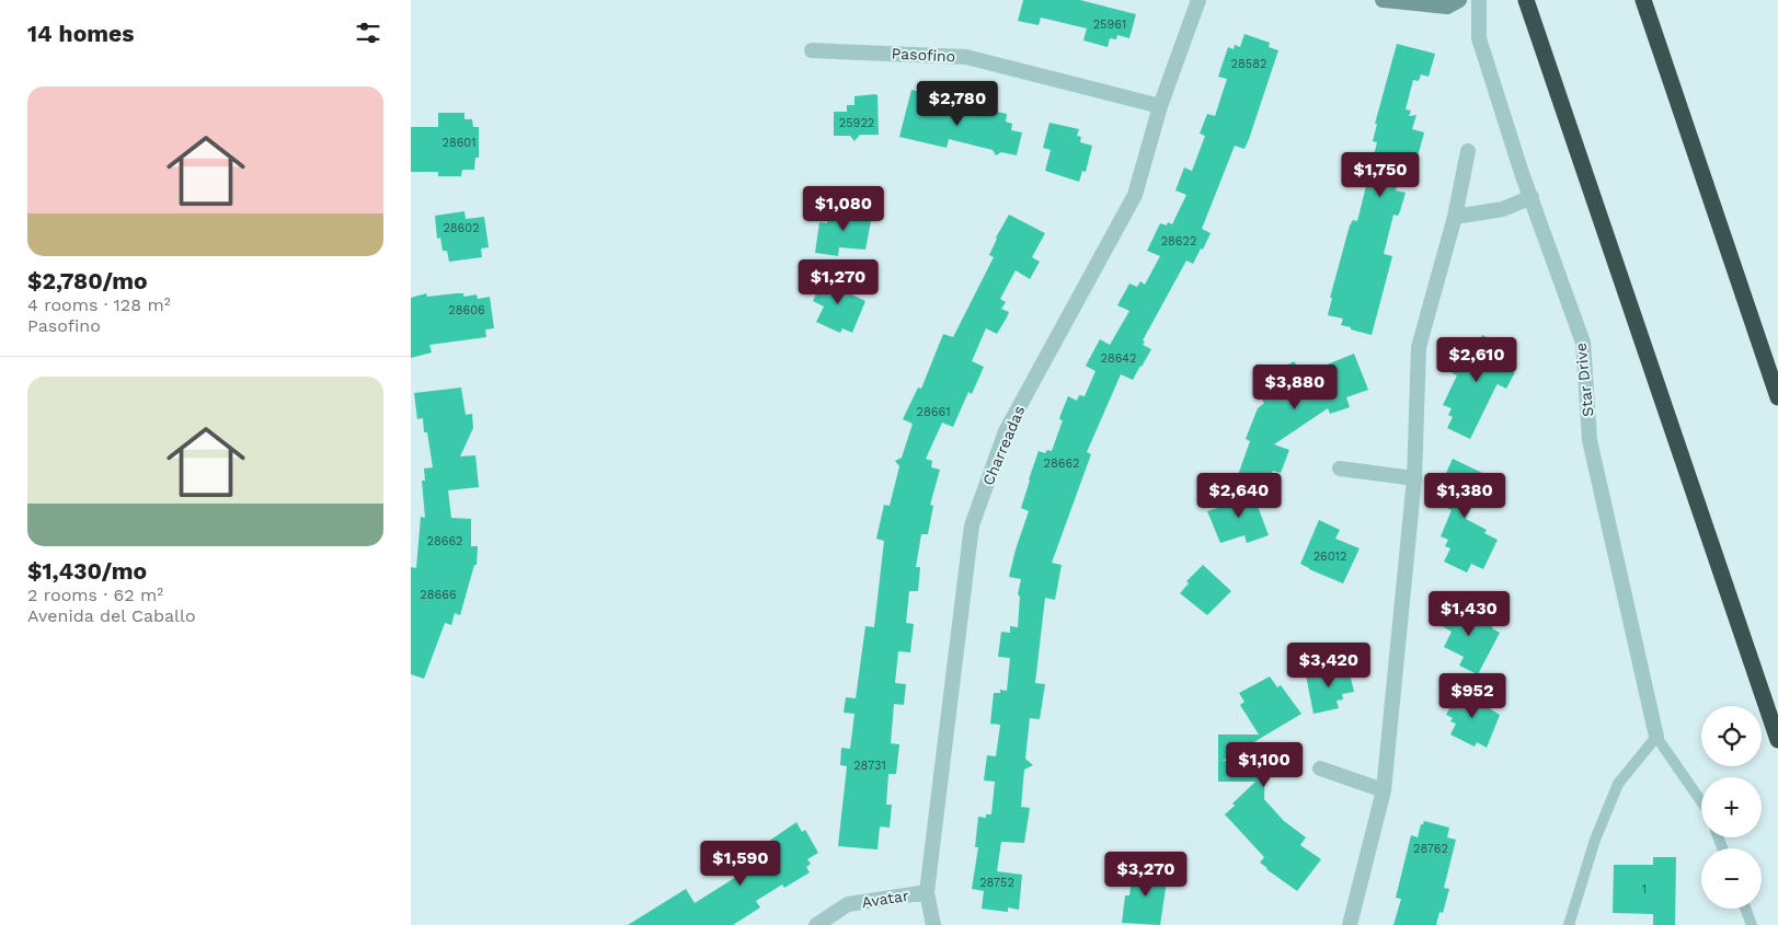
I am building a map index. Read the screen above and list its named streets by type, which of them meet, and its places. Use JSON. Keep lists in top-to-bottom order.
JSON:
{
  "streets": {
    "street": [
      "Pasofino",
      "Star Drive",
      "Charreadas",
      "Avatar"
    ]
  },
  "crossings": [
    ["Pasofino", "Charreadas"],
    ["Charreadas", "Avatar"]
  ],
  "house_numbers": [
    "25961",
    "28582",
    "25922",
    "28601",
    "28602",
    "28622",
    "28606",
    "28642",
    "28661",
    "28662",
    "28662",
    "26012",
    "28666",
    "28731",
    "28762",
    "28752",
    "1"
  ],
  "page": {
    "heading": "14 homes",
    "list": [
      {
        "name": "$2,780/mo",
        "note": "4 rooms · 128 m² · Pasofino"
      },
      {
        "name": "$1,430/mo",
        "note": "2 rooms · 62 m² · Avenida del Caballo"
      }
    ],
    "price": [
      "$2,780",
      "$1,750",
      "$1,080",
      "$1,270",
      "$2,610",
      "$3,880",
      "$2,640",
      "$1,380",
      "$1,430",
      "$3,420",
      "$952",
      "$1,100",
      "$1,590",
      "$3,270"
    ],
    "map_buttons": ["+", "−"]
  }
}
